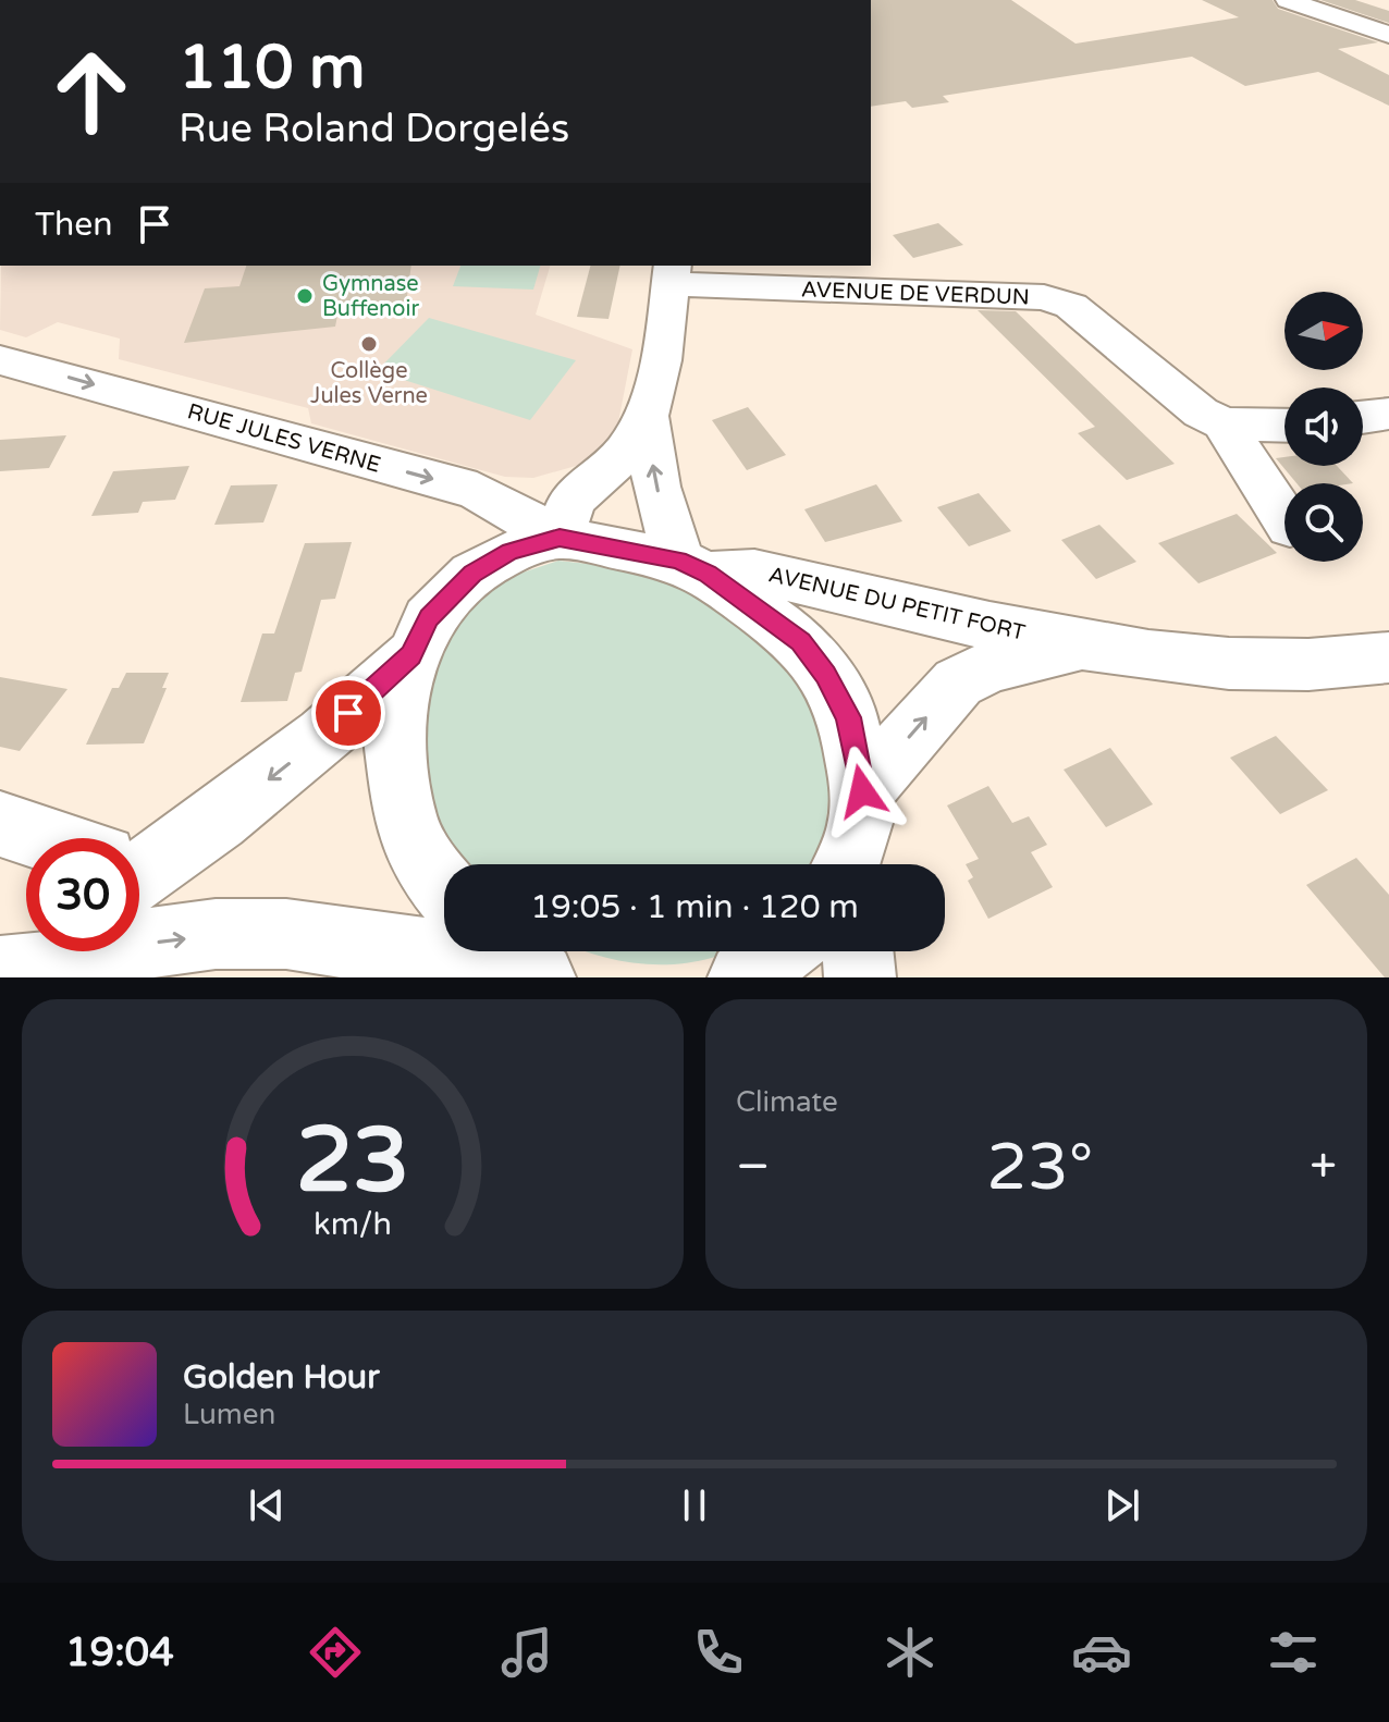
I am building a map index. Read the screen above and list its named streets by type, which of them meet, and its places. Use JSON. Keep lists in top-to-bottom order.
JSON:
{
  "streets": {
    "street": ["AVENUE DE VERDUN", "RUE JULES VERNE", "AVENUE DU PETIT FORT"]
  },
  "one_way": ["RUE JULES VERNE"],
  "places": ["Gymnase Buffenoir", "Collège Jules Verne"],
  "north": "right",
  "page": {
    "turn": ["110 m", "Rue Roland Dorgelés"],
    "then": "Then",
    "limit": "30",
    "trip": "19:05 · 1 min · 120 m",
    "tile": "Climate",
    "heat": ["−", "23°", "+"],
    "song": ["Golden Hour", "Lumen"],
    "tabs": "19:04",
    "gauge": ["23", "km/h"]
  }
}
